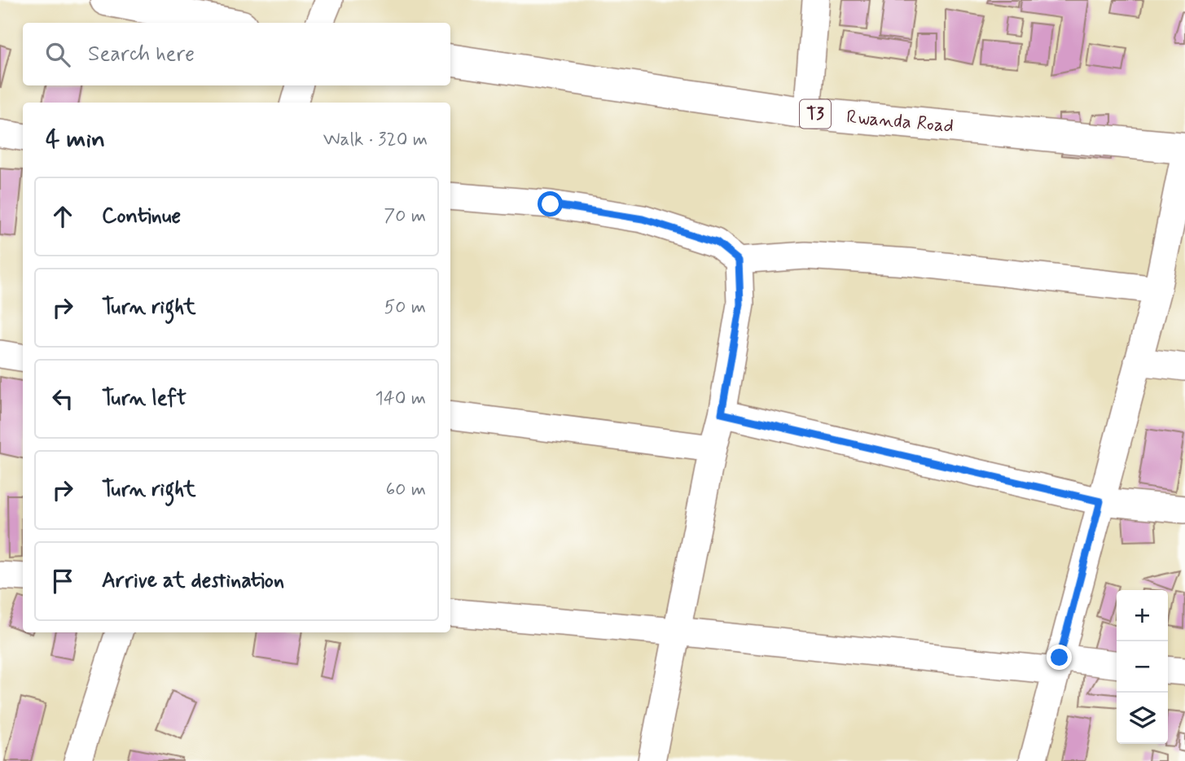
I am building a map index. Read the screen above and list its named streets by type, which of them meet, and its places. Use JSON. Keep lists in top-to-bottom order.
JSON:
{
  "streets": {
    "highway": ["T3", "Rwanda Road"]
  },
  "page": {
    "search": "Search here",
    "heading": ["4 min", "Walk · 320 m"],
    "list": [
      ["Continue", "70 m"],
      ["Turn right", "50 m"],
      ["Turn left", "140 m"],
      ["Turn right", "60 m"],
      "Arrive at destination"
    ],
    "map_buttons": ["+", "−"]
  }
}
